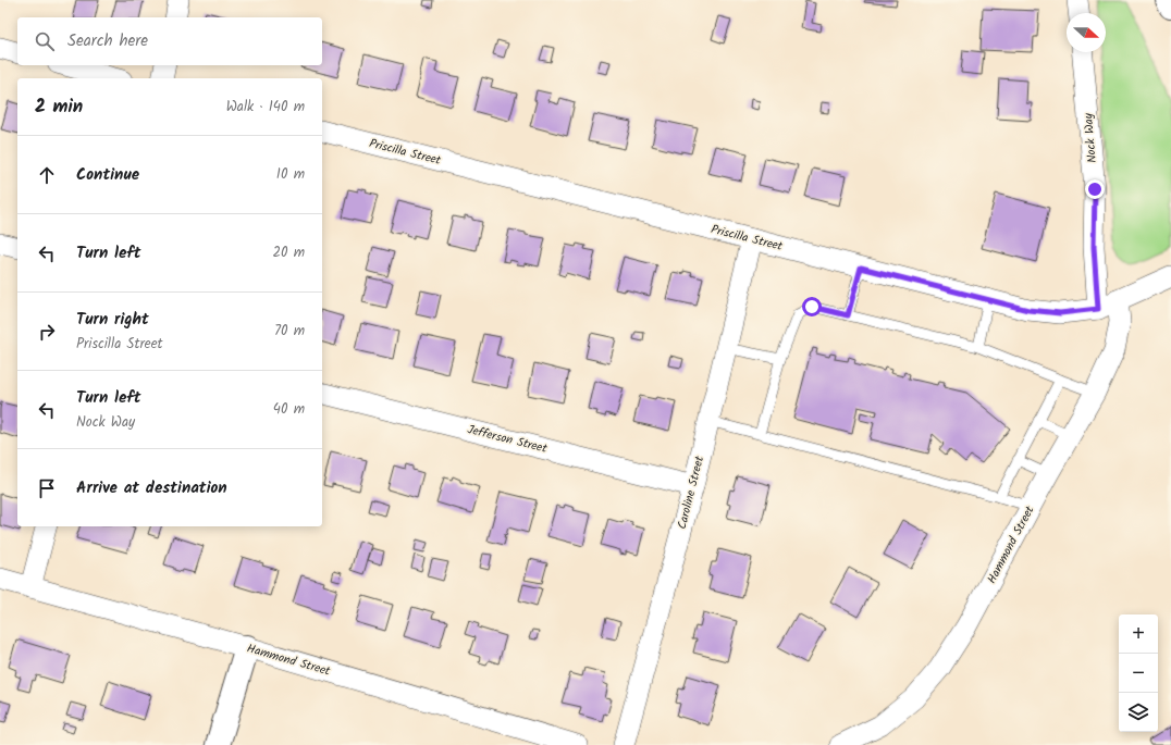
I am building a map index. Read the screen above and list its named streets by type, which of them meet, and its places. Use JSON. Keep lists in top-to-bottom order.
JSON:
{
  "streets": {
    "street": [
      "Nock Way",
      "Priscilla Street",
      "Jefferson Street",
      "Caroline Street",
      "Hammond Street"
    ]
  },
  "crossings": [
    ["Nock Way", "Priscilla Street"],
    ["Priscilla Street", "Caroline Street"],
    ["Priscilla Street", "Hammond Street"],
    ["Jefferson Street", "Caroline Street"]
  ],
  "north": "right",
  "page": {
    "search": "Search here",
    "heading": ["2 min", "Walk · 140 m"],
    "list": [
      ["Continue", "10 m"],
      ["Turn left", "20 m"],
      ["Turn right", "Priscilla Street", "70 m"],
      ["Turn left", "Nock Way", "40 m"],
      "Arrive at destination"
    ],
    "map_buttons": ["+", "−"]
  }
}
